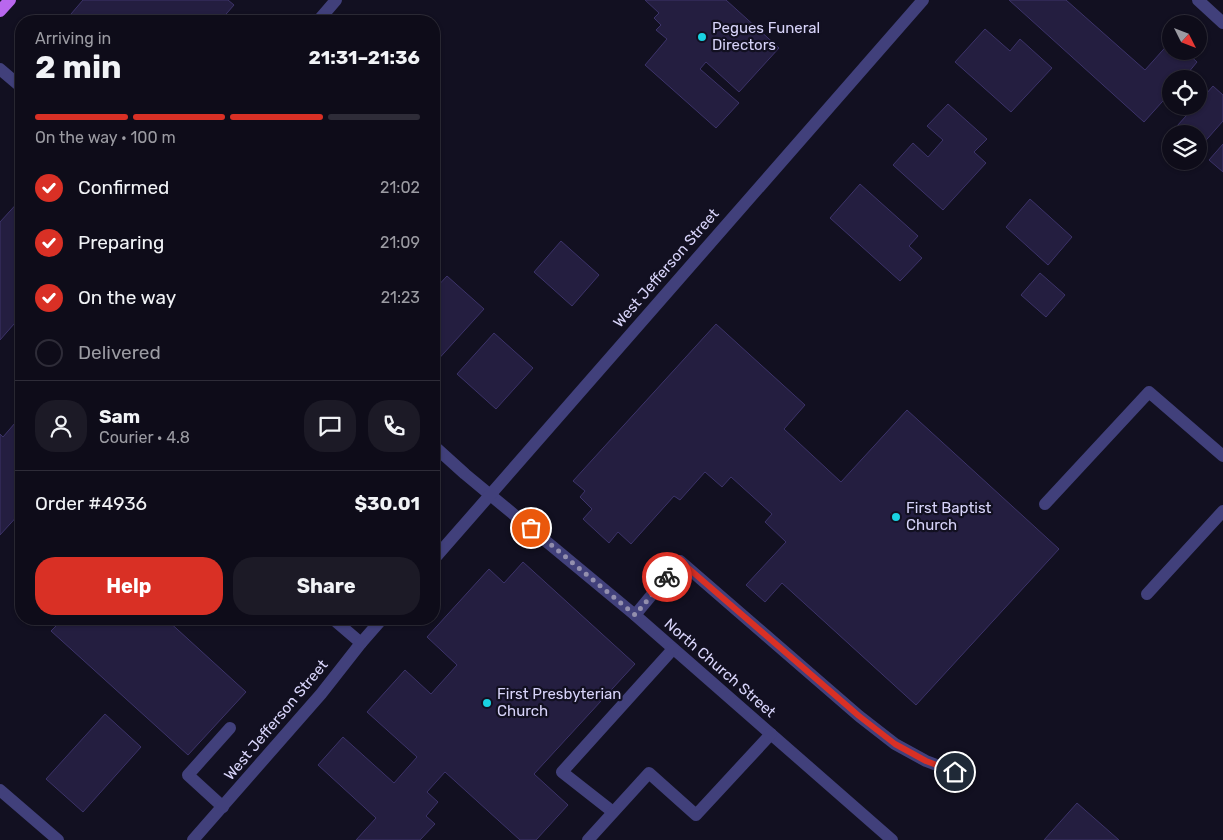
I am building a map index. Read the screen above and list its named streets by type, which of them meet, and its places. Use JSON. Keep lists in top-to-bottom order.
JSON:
{
  "streets": {
    "street": ["West Jefferson Street", "North Church Street"]
  },
  "crossings": [
    ["West Jefferson Street", "North Church Street"]
  ],
  "places": ["Pegues Funeral Directors", "First Baptist Church", "First Presbyterian Church"],
  "north": "bottom right",
  "page": {
    "heading": ["2 min", "Arriving in", "21:31–21:36"],
    "panel": [
      "Sam",
      "Courier · 4.8",
      "Order #4936",
      "$30.01"
    ],
    "bar": "On the way · 100 m",
    "list": [
      ["Confirmed", "21:02"],
      ["Preparing", "21:09"],
      ["On the way", "21:23"],
      "Delivered"
    ],
    "buttons": ["Help", "Share"]
  }
}
